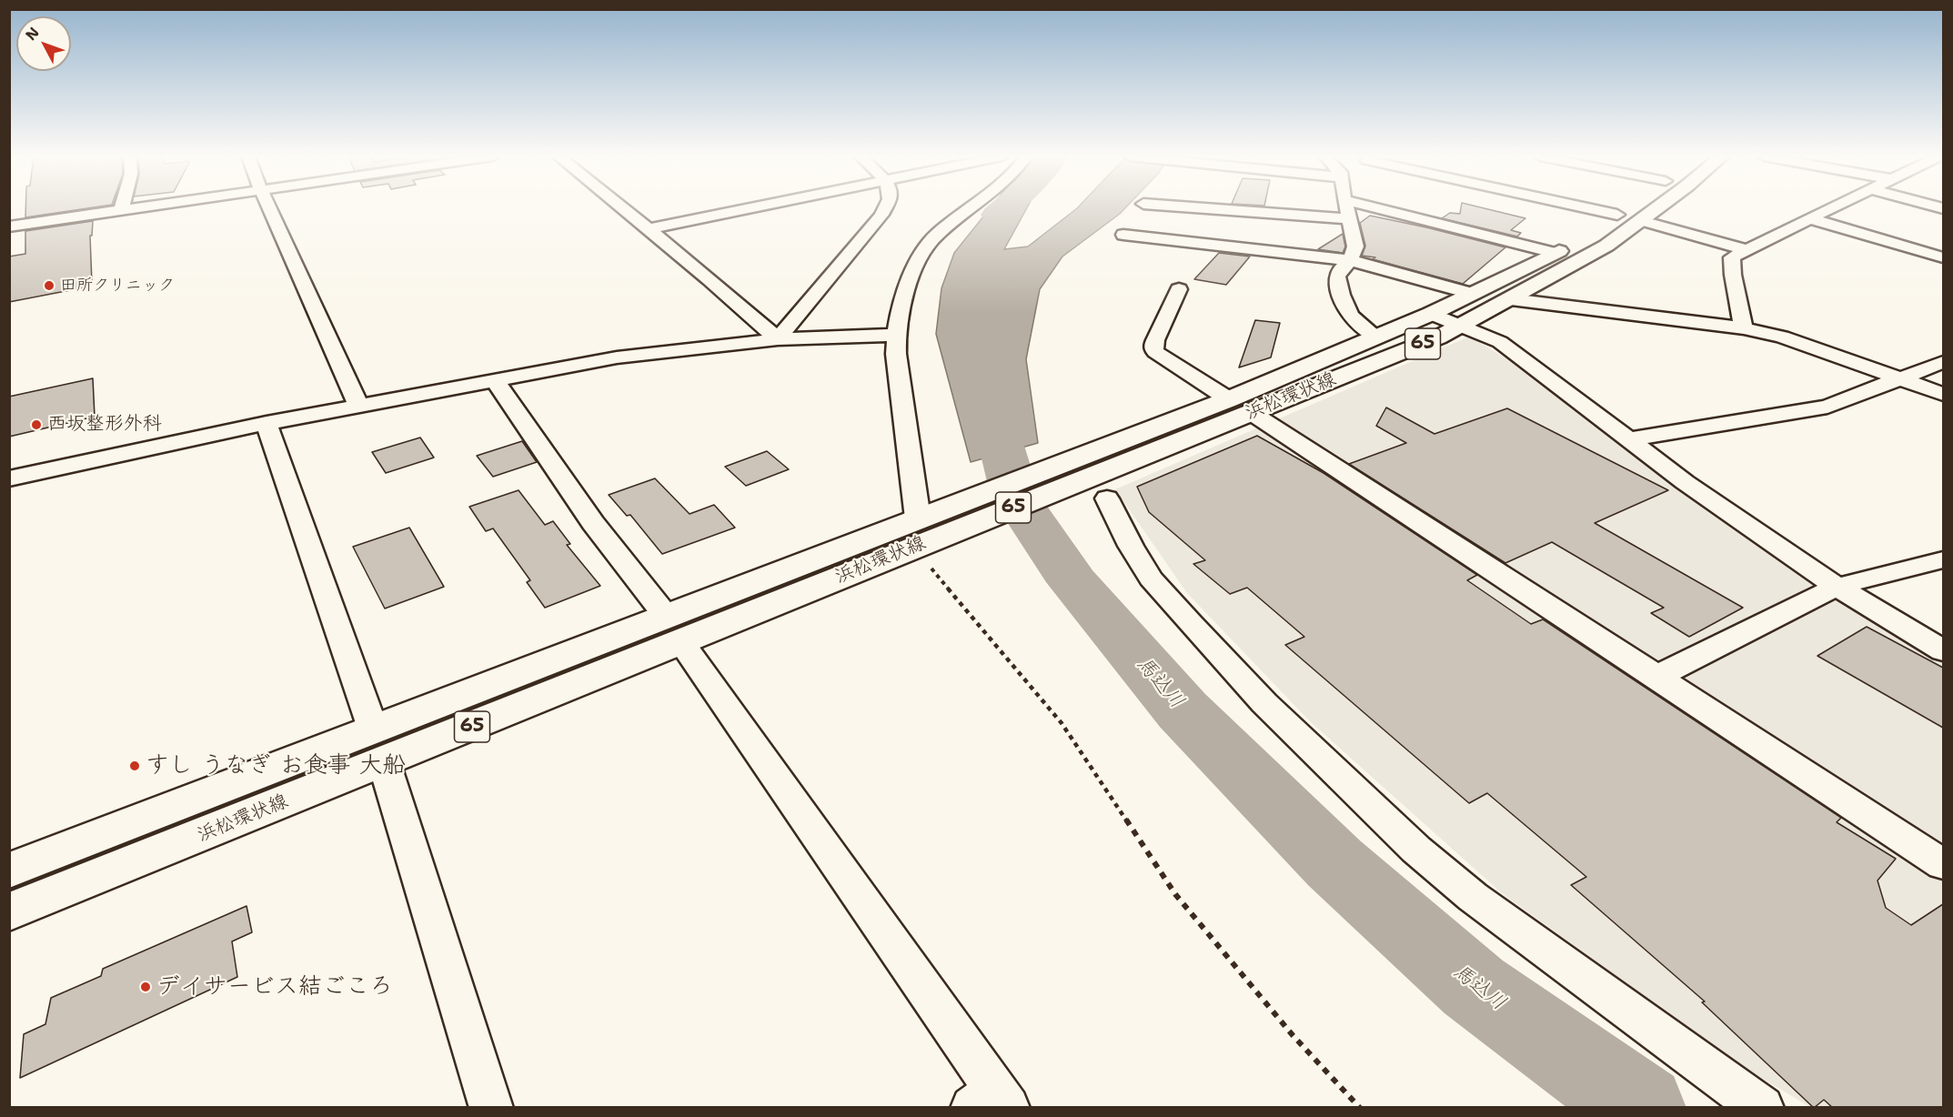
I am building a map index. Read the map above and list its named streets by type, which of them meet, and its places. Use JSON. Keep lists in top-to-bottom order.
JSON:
{
  "streets": {
    "main road": ["65", "浜松環状線"]
  },
  "water": ["馬込川"],
  "places": [
    "田所クリニック",
    "西坂整形外科",
    "すし うなぎ お食事 大船",
    "デイサービス結ごころ"
  ],
  "north": "top left"
}
